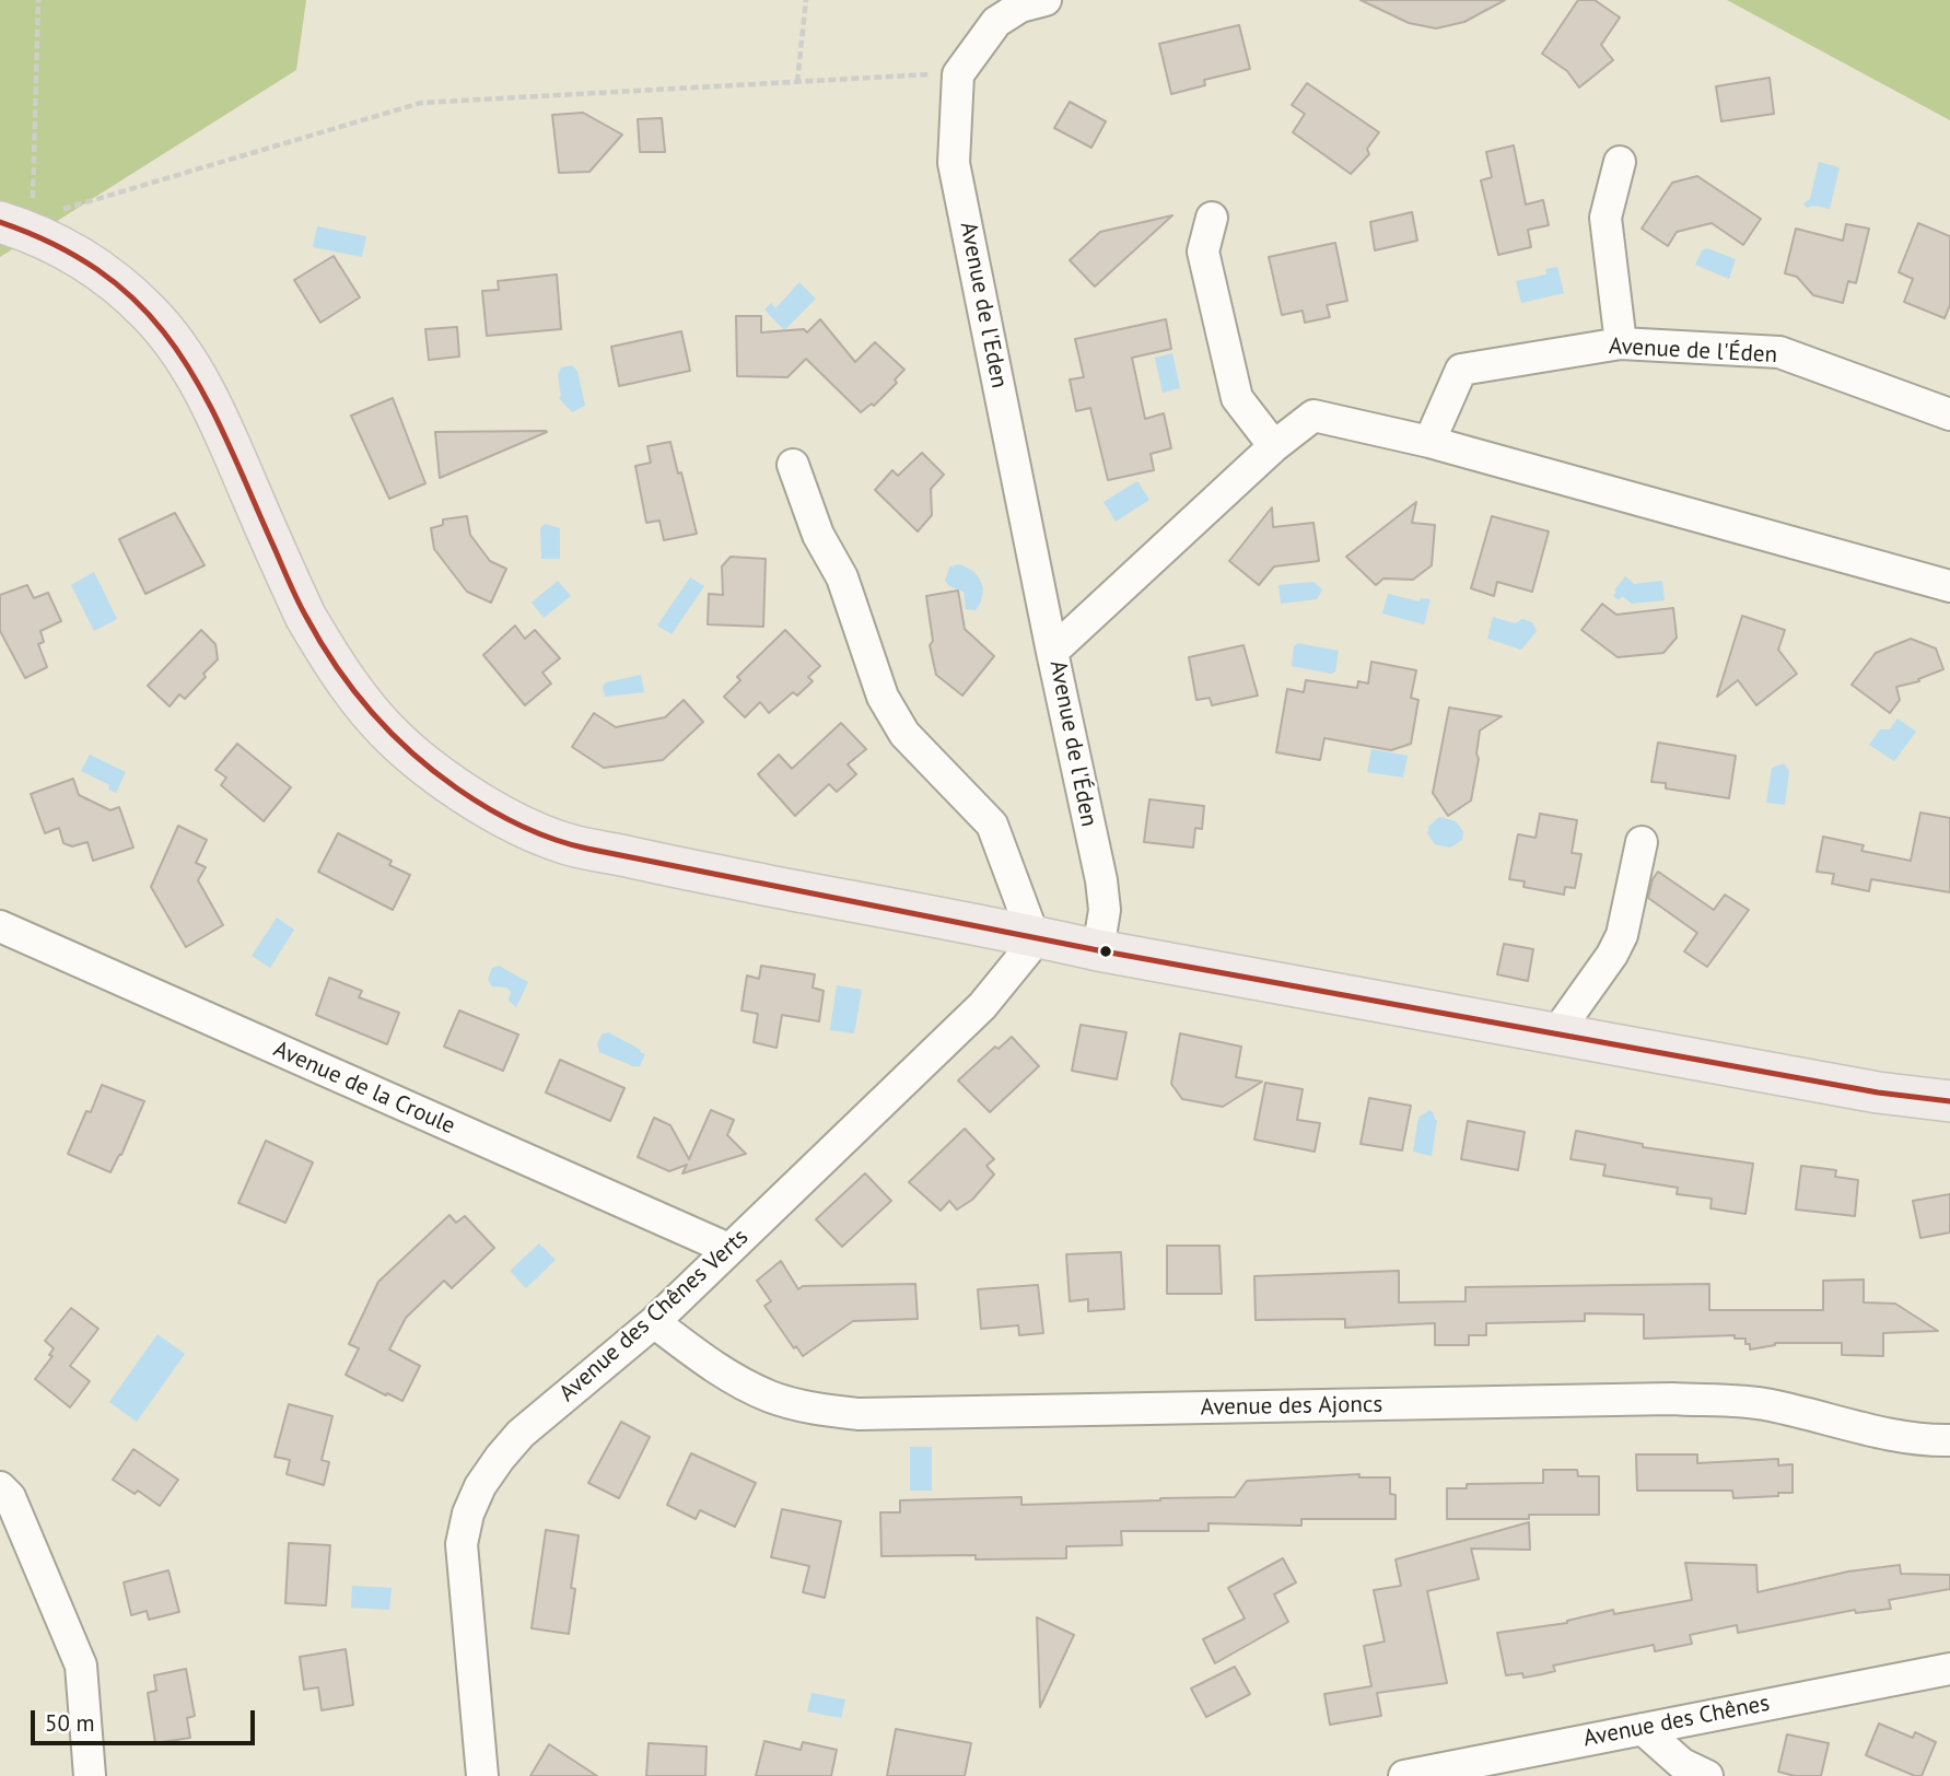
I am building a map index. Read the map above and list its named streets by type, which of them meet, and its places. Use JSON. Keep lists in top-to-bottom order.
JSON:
{
  "streets": {
    "street": [
      "Avenue de l'Eden",
      "Avenue de l'Éden",
      "Avenue de la Croule",
      "Avenue des Chênes Verts",
      "Avenue des Ajoncs",
      "Avenue des Chênes"
    ]
  },
  "crossings": [
    ["Avenue de l'Eden", "Avenue de l'Éden"],
    ["Avenue de la Croule", "Avenue des Chênes Verts"],
    ["Avenue des Chênes Verts", "Avenue des Ajoncs"]
  ],
  "scale_bar": "50 m"
}
